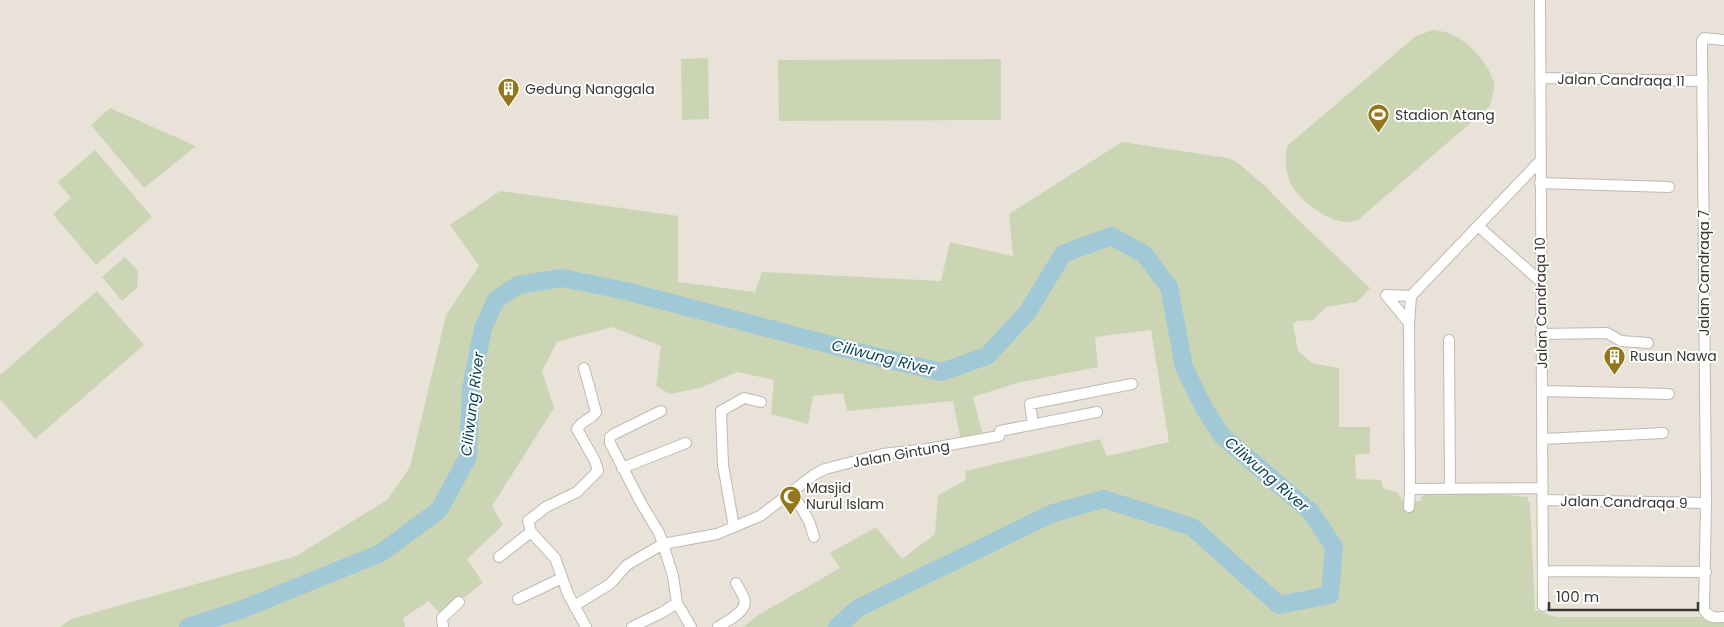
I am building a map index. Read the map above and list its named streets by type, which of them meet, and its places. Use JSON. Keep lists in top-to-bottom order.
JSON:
{
  "streets": {
    "street": [
      "Jalan Candraqa 11",
      "Jalan Candraqa 7",
      "Jalan Candraqa 10",
      "Jalan Gintung",
      "Jalan Candraqa 9"
    ]
  },
  "crossings": [
    ["Jalan Candraqa 11", "Jalan Candraqa 7"],
    ["Jalan Candraqa 11", "Jalan Candraqa 10"],
    ["Jalan Candraqa 7", "Jalan Candraqa 9"],
    ["Jalan Candraqa 10", "Jalan Candraqa 9"]
  ],
  "water": ["Ciliwung River"],
  "places": {
    "building": ["Gedung Nanggala", "Rusun Nawa"],
    "sports": ["Stadion Atang"],
    "mosque": ["Masjid Nurul Islam"]
  },
  "scale_bar": "100 m"
}
